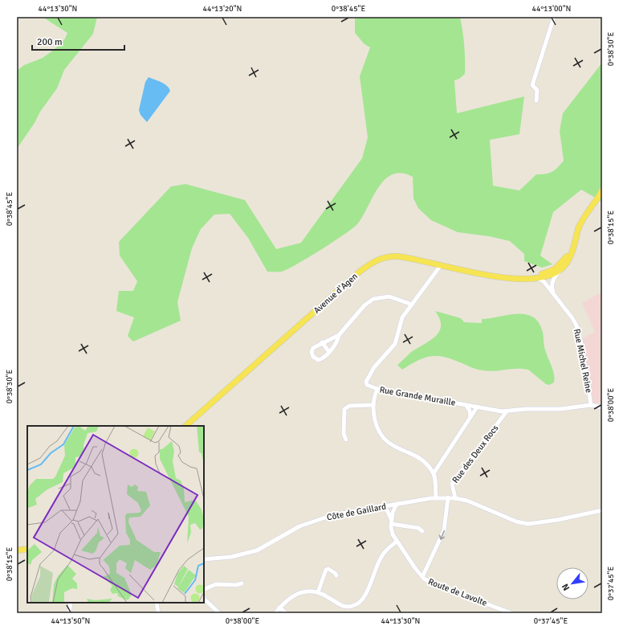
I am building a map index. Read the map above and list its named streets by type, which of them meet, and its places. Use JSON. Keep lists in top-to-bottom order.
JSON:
{
  "streets": {
    "main road": ["Avenue d'Agen"],
    "street": [
      "Rue Michel Reine",
      "Rue Grande Muraille",
      "Rue des Deux Rocs",
      "Côte de Gaillard",
      "Route de Lavolte"
    ]
  },
  "crossings": [
    ["Avenue d'Agen", "Rue Michel Reine"],
    ["Avenue d'Agen", "Rue Grande Muraille"],
    ["Rue Michel Reine", "Rue Grande Muraille"],
    ["Rue Grande Muraille", "Rue des Deux Rocs"],
    ["Rue des Deux Rocs", "Côte de Gaillard"]
  ],
  "scale_bar": "200 m",
  "north": "bottom left",
  "coordinates": [
    "44°13'30\"N",
    "44°13'20\"N",
    "0°38'45\"E",
    "44°13'00\"N",
    "0°38'30\"E",
    "0°38'15\"E",
    "0°38'00\"E",
    "0°37'45\"E",
    "44°13'50\"N"
  ]
}
